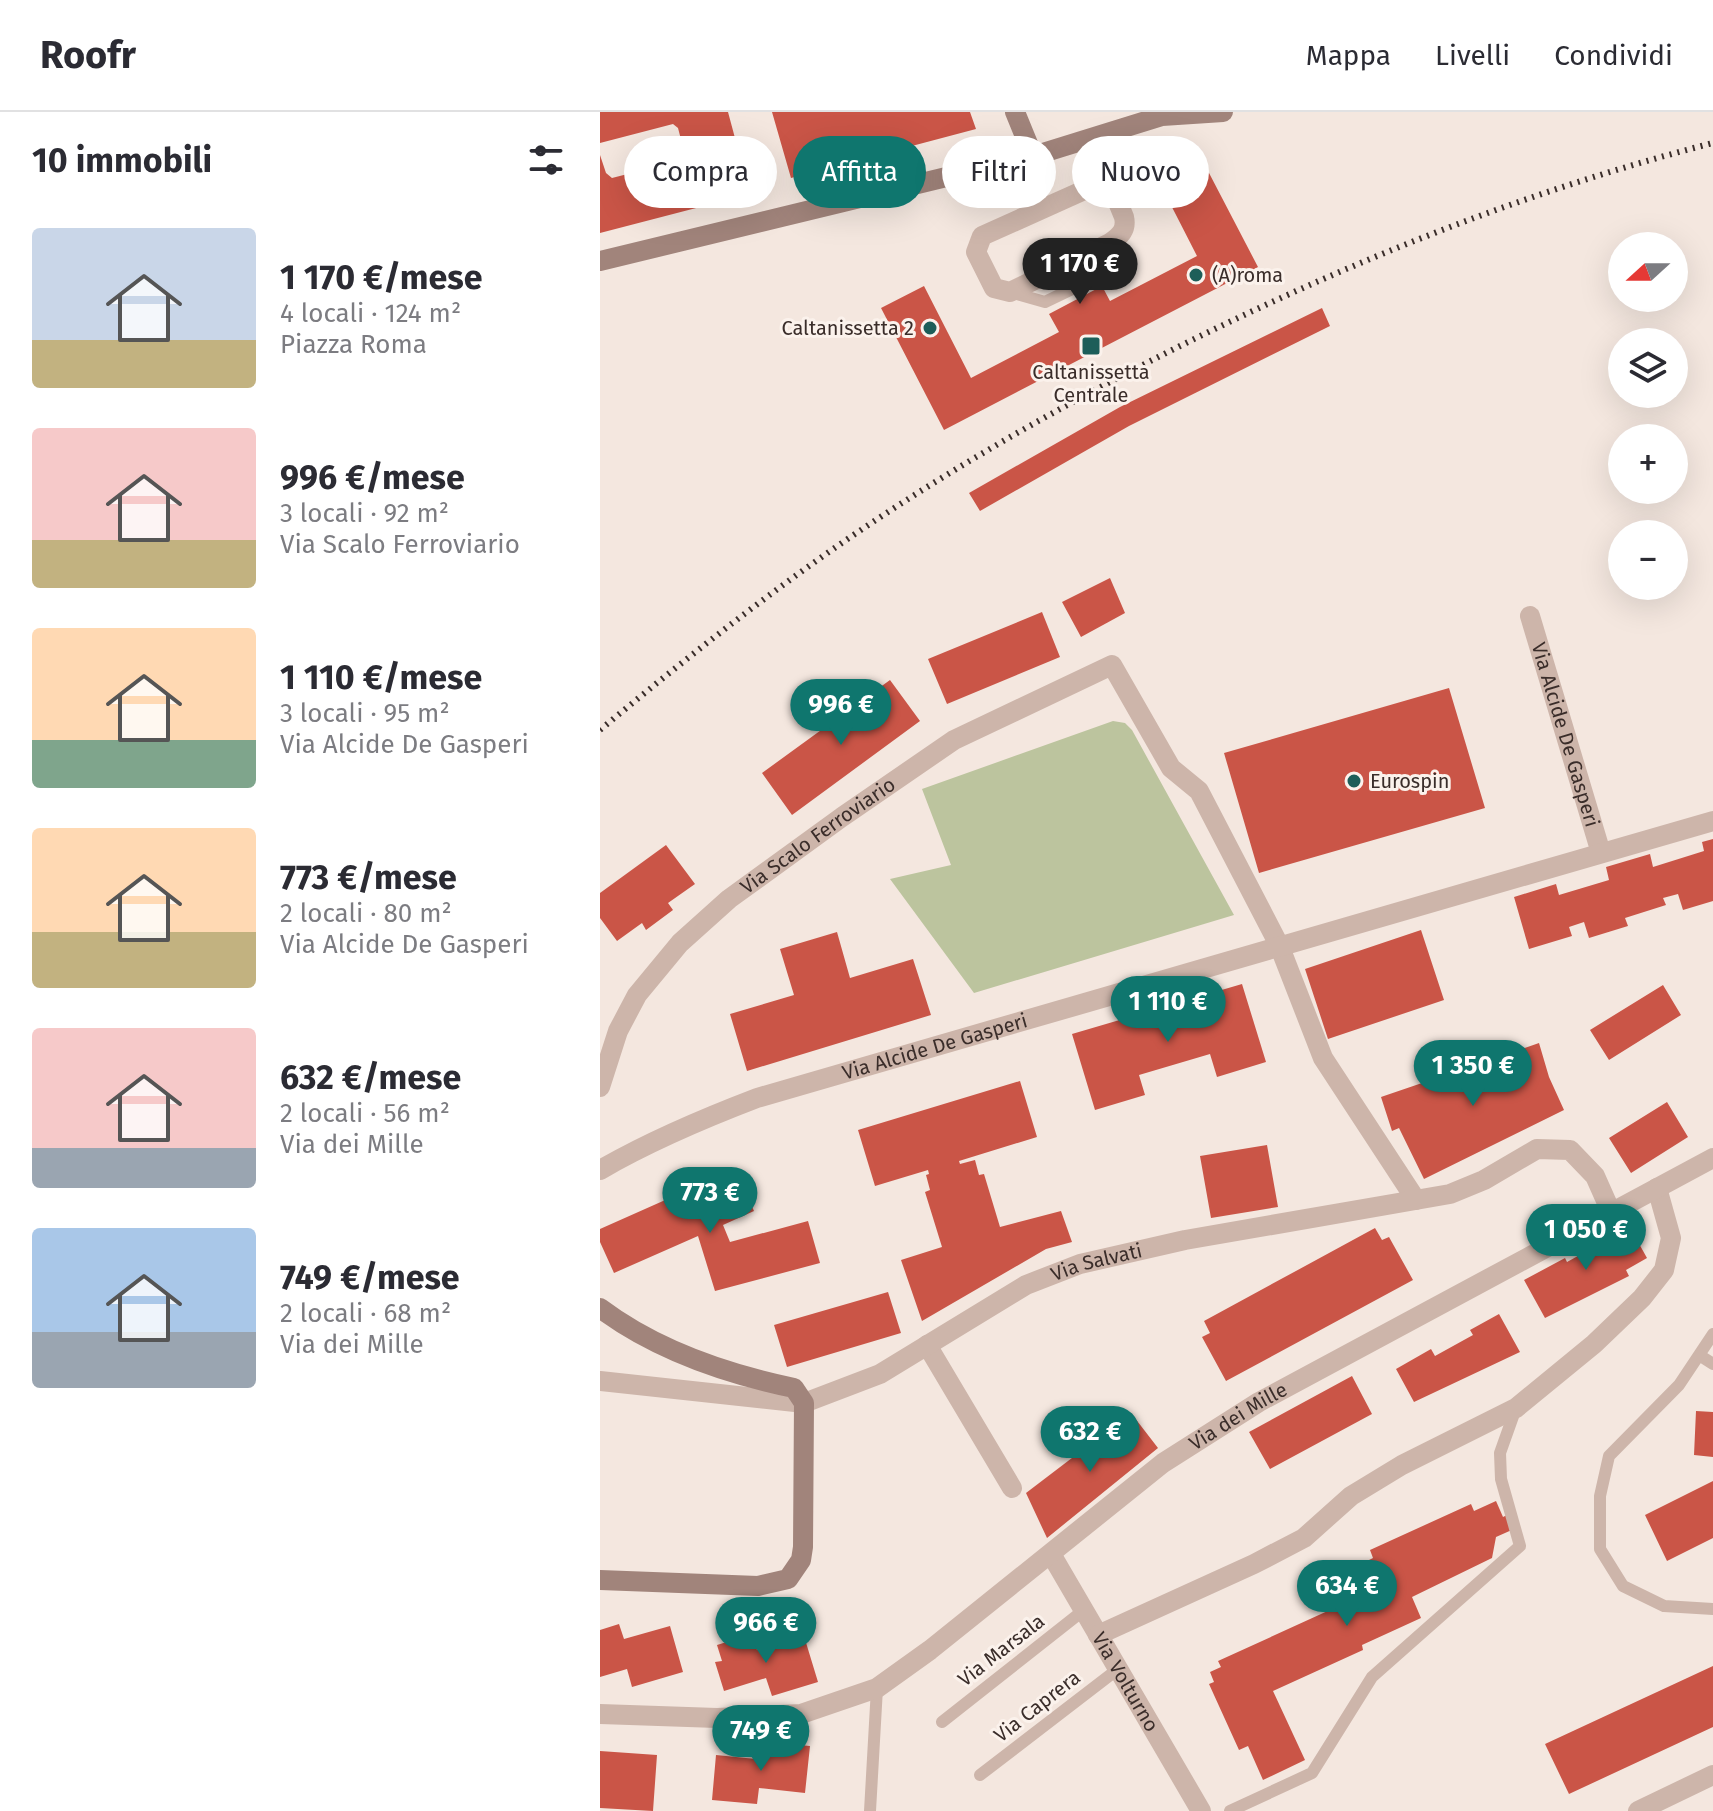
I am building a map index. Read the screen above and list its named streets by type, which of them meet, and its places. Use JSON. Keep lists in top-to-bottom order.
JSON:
{
  "streets": {
    "street": [
      "Via Alcide De Gasperi",
      "Via Scalo Ferroviario",
      "Via Salvati",
      "Via dei Mille",
      "Via Volturno"
    ],
    "lane": ["Via Marsala", "Via Caprera"]
  },
  "crossings": [
    ["Via Alcide De Gasperi", "Via Scalo Ferroviario"],
    ["Via Salvati", "Via dei Mille"],
    ["Via dei Mille", "Via Volturno"],
    ["Via Marsala", "Via Volturno"],
    ["Via Volturno", "Via Caprera"]
  ],
  "places": {
    "other": ["(A)roma", "Caltanissetta 2", "Eurospin"],
    "transit": ["Caltanissetta Centrale"]
  },
  "north": "left",
  "page": {
    "header": "Roofr",
    "nav": ["Mappa", "Livelli", "Condividi"],
    "heading": "10 immobili",
    "chip": [
      "Compra",
      "Affitta",
      "Filtri",
      "Nuovo"
    ],
    "list": [
      {
        "name": "1 170 €/mese",
        "note": "4 locali · 124 m² · Piazza Roma"
      },
      {
        "name": "996 €/mese",
        "note": "3 locali · 92 m² · Via Scalo Ferroviario"
      },
      {
        "name": "1 110 €/mese",
        "note": "3 locali · 95 m² · Via Alcide De Gasperi"
      },
      {
        "name": "773 €/mese",
        "note": "2 locali · 80 m² · Via Alcide De Gasperi"
      },
      {
        "name": "632 €/mese",
        "note": "2 locali · 56 m² · Via dei Mille"
      },
      {
        "name": "749 €/mese",
        "note": "2 locali · 68 m² · Via dei Mille"
      }
    ],
    "map_buttons": ["+", "−"],
    "price": [
      "1 170 €",
      "996 €",
      "1 110 €",
      "1 350 €",
      "773 €",
      "1 050 €",
      "632 €",
      "634 €",
      "966 €",
      "749 €"
    ]
  }
}
